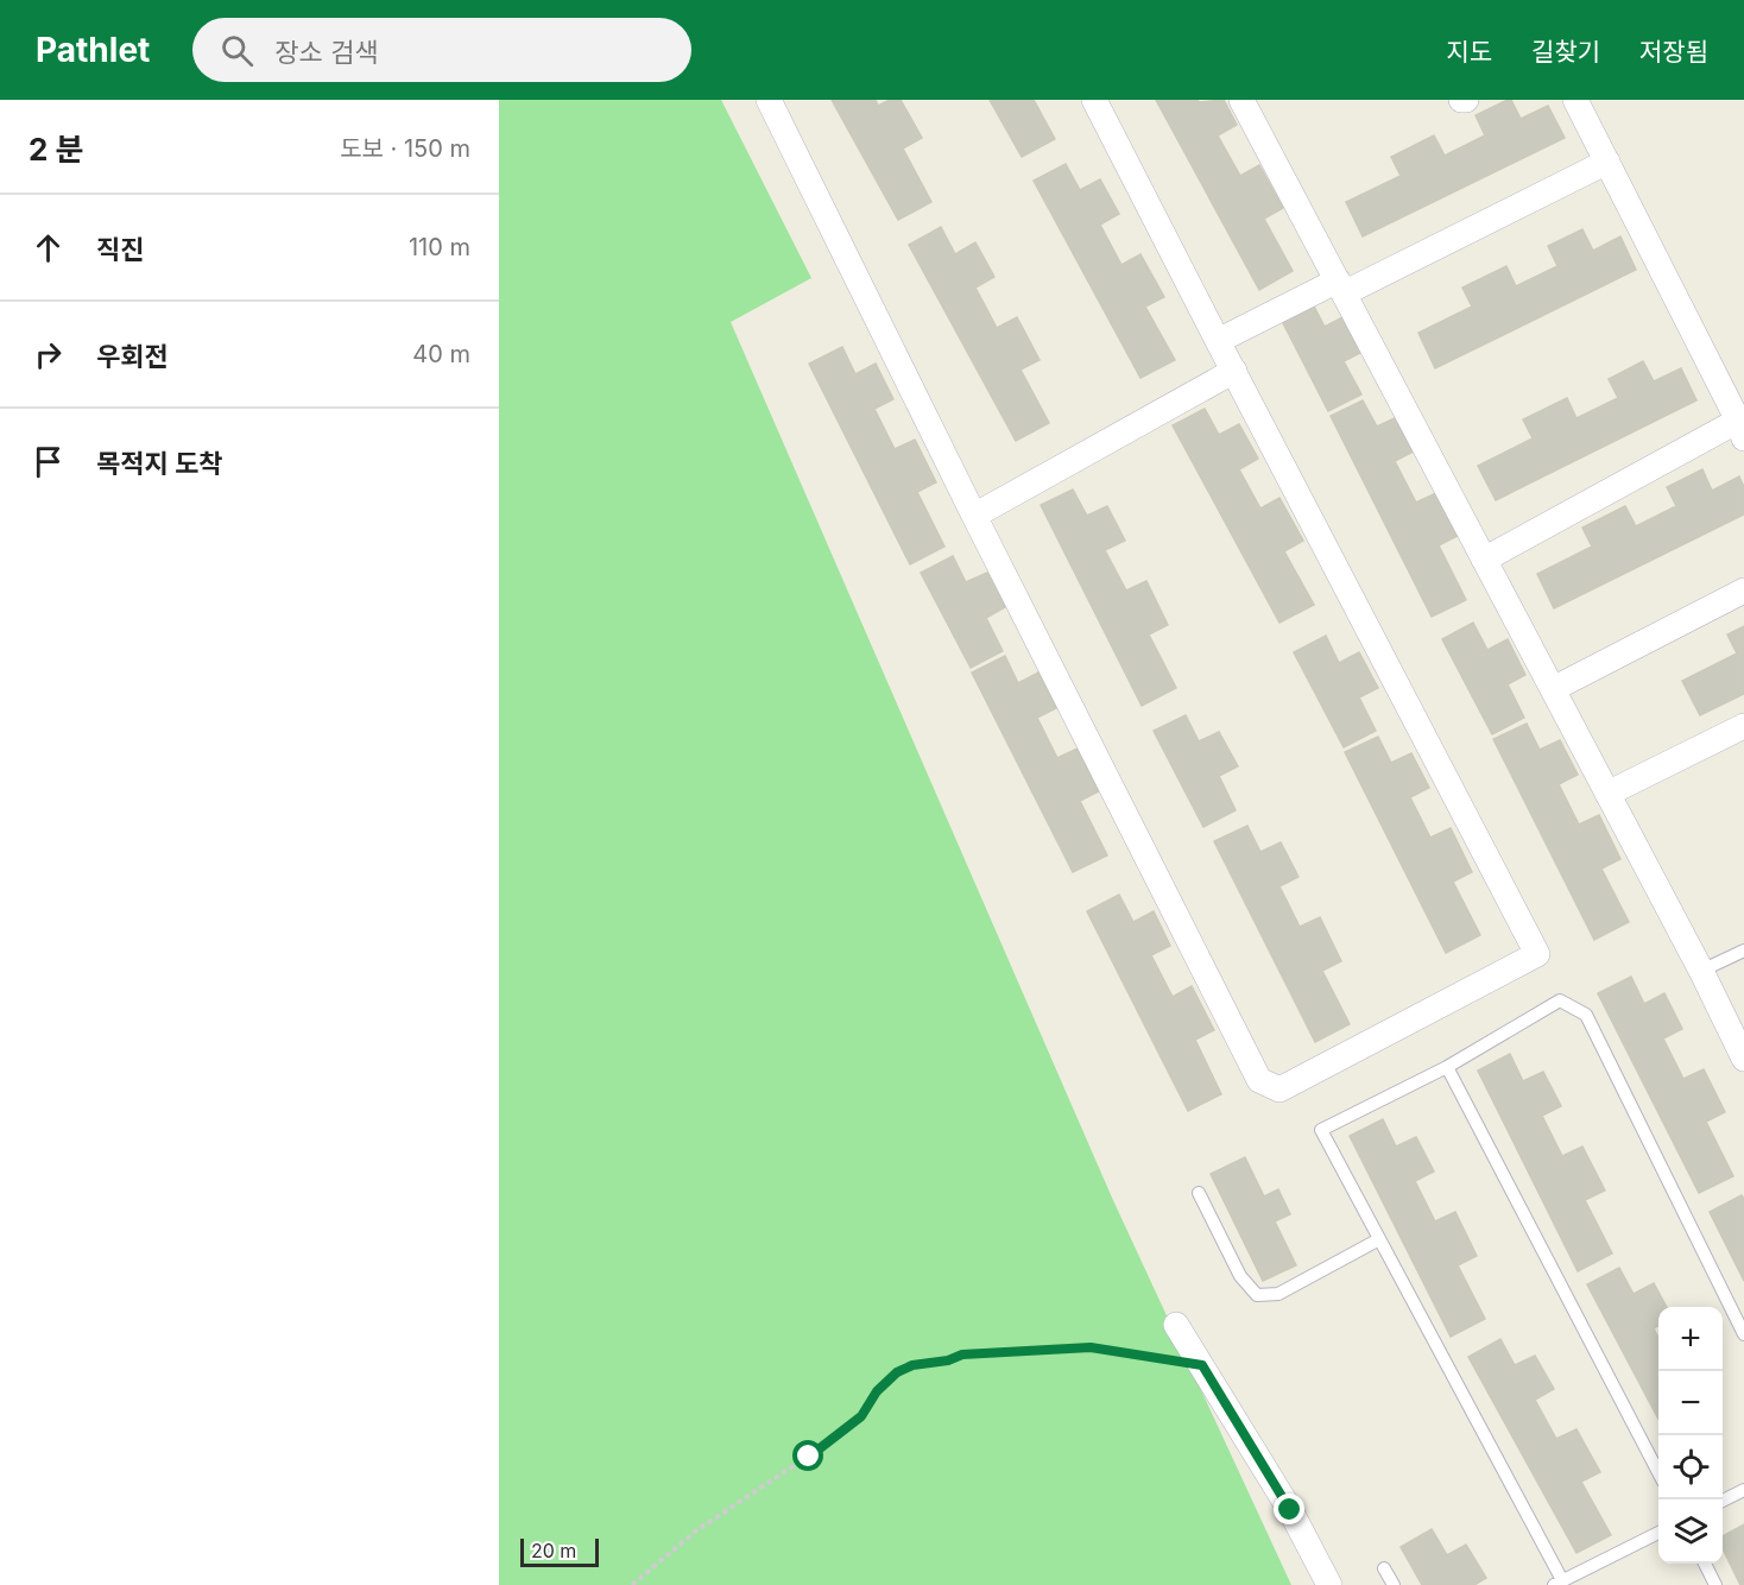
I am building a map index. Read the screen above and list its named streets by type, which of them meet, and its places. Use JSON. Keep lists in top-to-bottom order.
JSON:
{
  "scale_bar": "20 m",
  "page": {
    "header": "Pathlet",
    "search": "장소 검색",
    "nav": ["지도", "길찾기", "저장됨"],
    "heading": ["2 분", "도보 · 150 m"],
    "list": [
      ["직진", "110 m"],
      ["우회전", "40 m"],
      "목적지 도착"
    ],
    "map_buttons": ["+", "−"],
    "scale": "20 m"
  }
}
